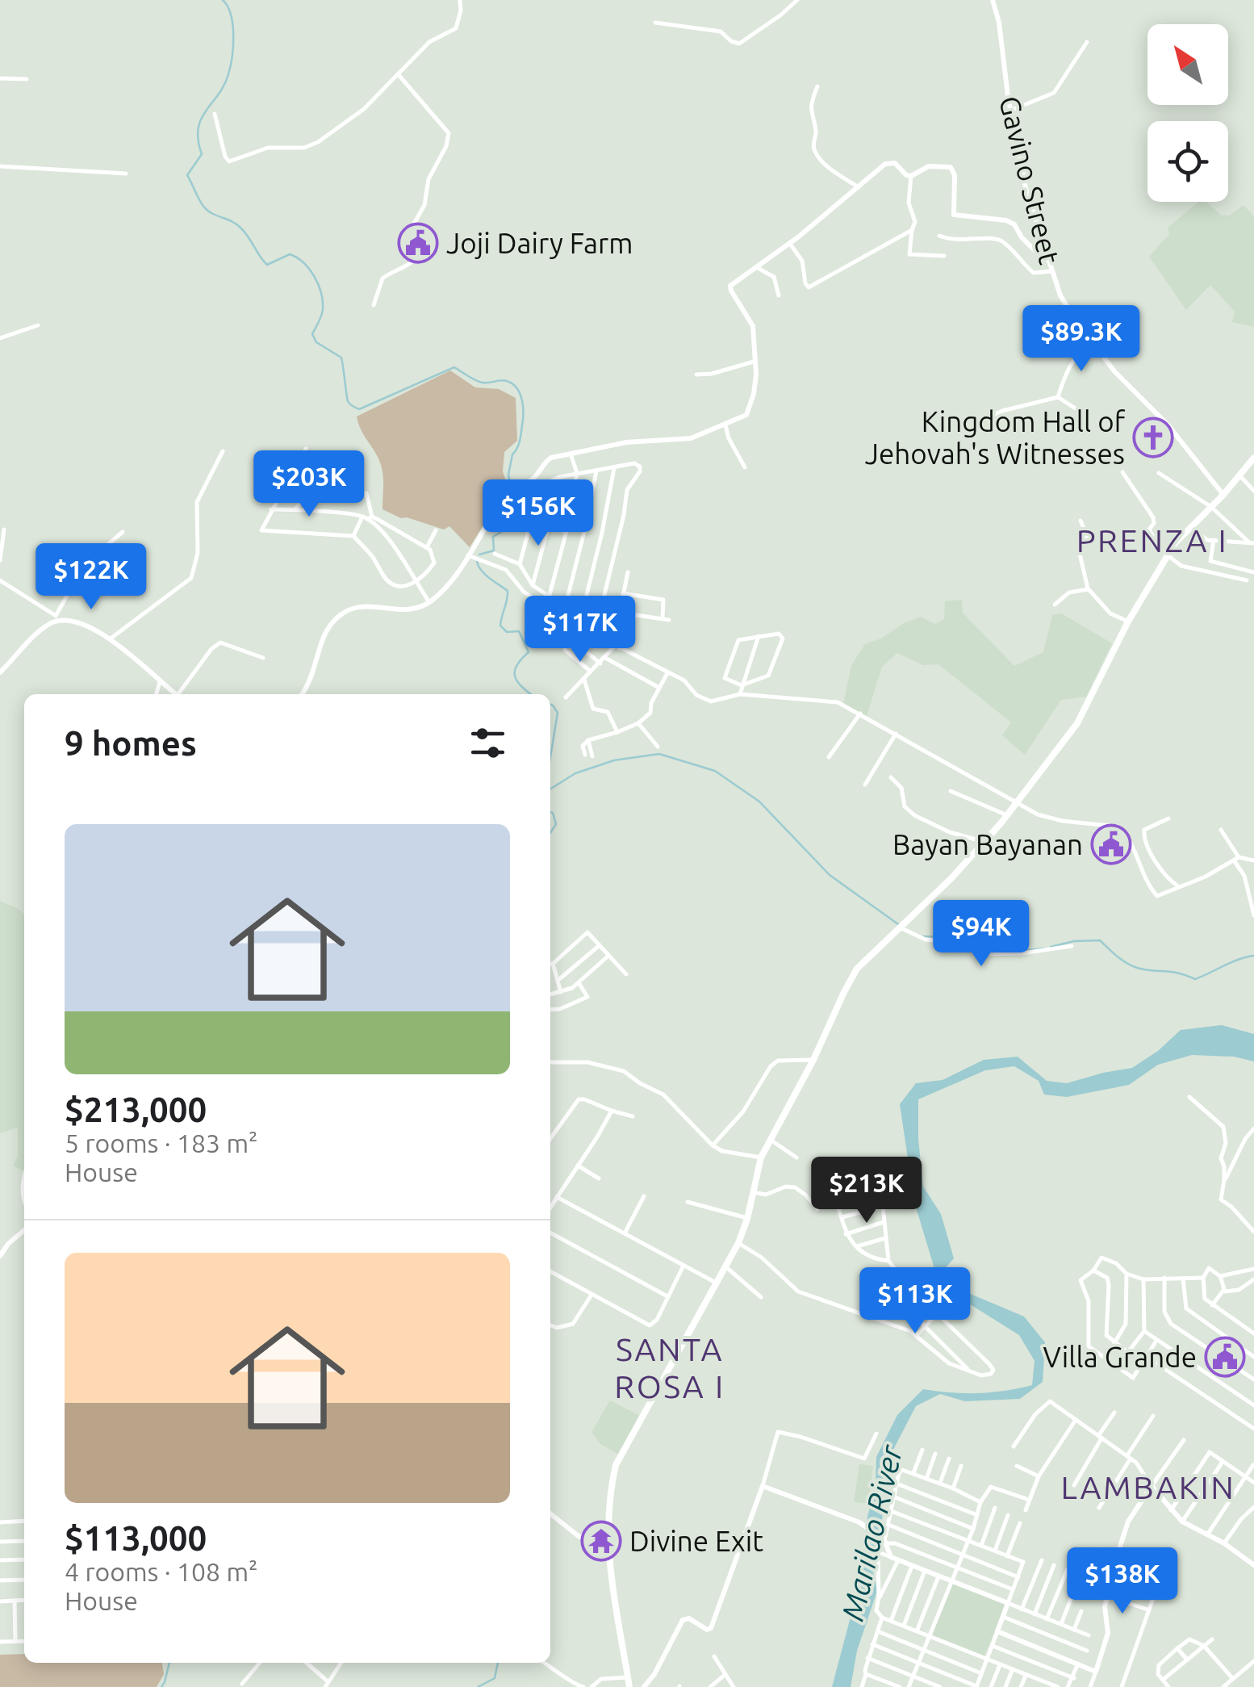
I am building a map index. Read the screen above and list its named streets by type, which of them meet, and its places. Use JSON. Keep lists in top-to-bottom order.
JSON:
{
  "streets": {
    "street": ["Gavino Street"]
  },
  "districts": ["PRENZA I", "SANTA ROSA I", "LAMBAKIN"],
  "water": ["Marilao River"],
  "places": {
    "public building": ["Joji Dairy Farm", "Bayan Bayanan", "Villa Grande"],
    "church": ["Kingdom Hall of Jehovah's Witnesses"],
    "temple": ["Divine Exit"]
  },
  "north": "top left",
  "page": {
    "price": [
      "$89.3K",
      "$203K",
      "$156K",
      "$122K",
      "$117K",
      "$94K",
      "$213K",
      "$113K",
      "$138K"
    ],
    "heading": "9 homes",
    "list": [
      {
        "name": "$213,000",
        "note": "5 rooms · 183 m² · House"
      },
      {
        "name": "$113,000",
        "note": "4 rooms · 108 m² · House"
      }
    ]
  }
}
